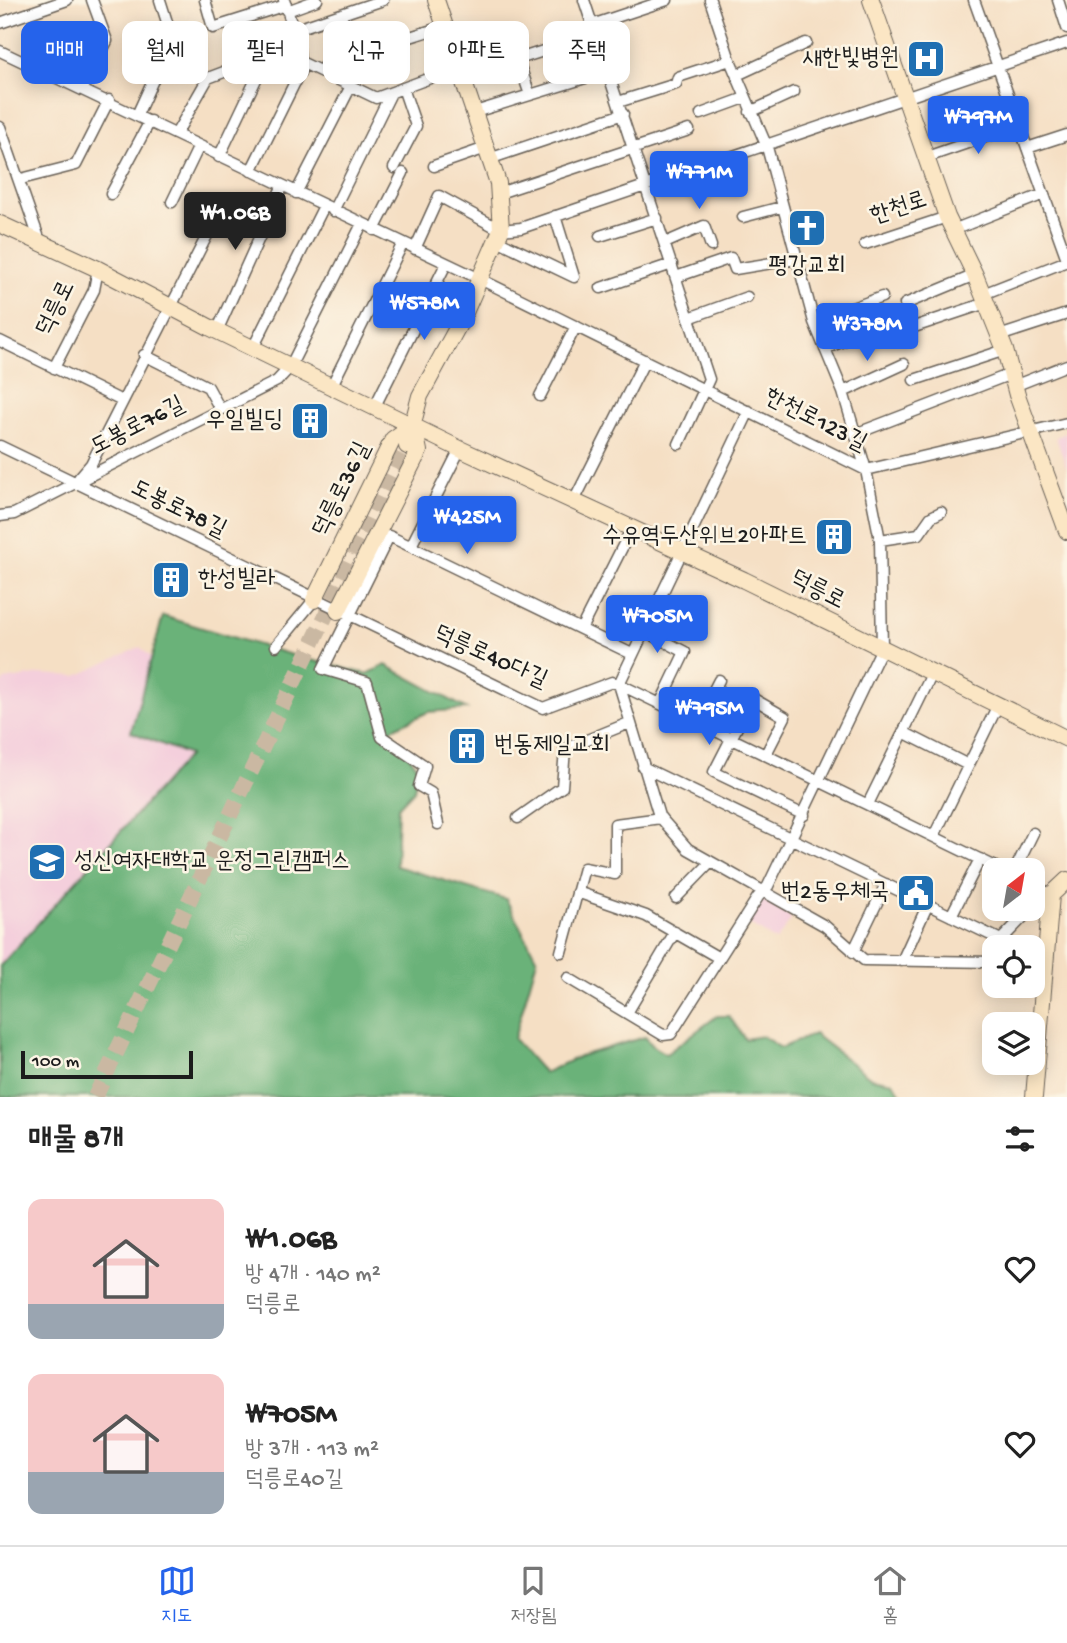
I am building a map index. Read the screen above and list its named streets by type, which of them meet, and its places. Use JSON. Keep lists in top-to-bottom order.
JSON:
{
  "streets": {
    "main road": ["한천로", "덕릉로", "덕릉로36길"],
    "street": [
      "한천로123길",
      "도봉로76길",
      "도봉로78길",
      "덕릉로40다길"
    ]
  },
  "crossings": [
    ["한천로", "한천로123길"],
    ["덕릉로", "도봉로76길"],
    ["덕릉로", "덕릉로36길"],
    ["도봉로76길", "도봉로78길"],
    ["덕릉로36길", "도봉로78길"],
    ["덕릉로36길", "덕릉로40다길"],
    ["도봉로78길", "덕릉로40다길"]
  ],
  "places": {
    "hospital": ["새한빛병원"],
    "church": ["평강교회"],
    "building": [
      "우일빌딩",
      "수유역두산위브2아파트",
      "한성빌라",
      "번동제일교회"
    ],
    "school or university": ["성신여자대학교 운정그린캠퍼스"],
    "public building": ["번2동우체국"]
  },
  "scale_bar": "100 m",
  "north": "top right",
  "page": {
    "chip": [
      "매매",
      "월세",
      "필터",
      "신규",
      "아파트",
      "주택"
    ],
    "price": [
      "₩797M",
      "₩771M",
      "₩1.06B",
      "₩578M",
      "₩378M",
      "₩425M",
      "₩705M",
      "₩795M"
    ],
    "scale": "100 m",
    "heading": "매물 8개",
    "list": [
      {
        "name": "₩1.06B",
        "note": "방 4개 · 140 m² · 덕릉로"
      },
      {
        "name": "₩705M",
        "note": "방 3개 · 113 m² · 덕릉로40길"
      }
    ],
    "tabs": ["지도", "저장됨", "홈"]
  }
}
